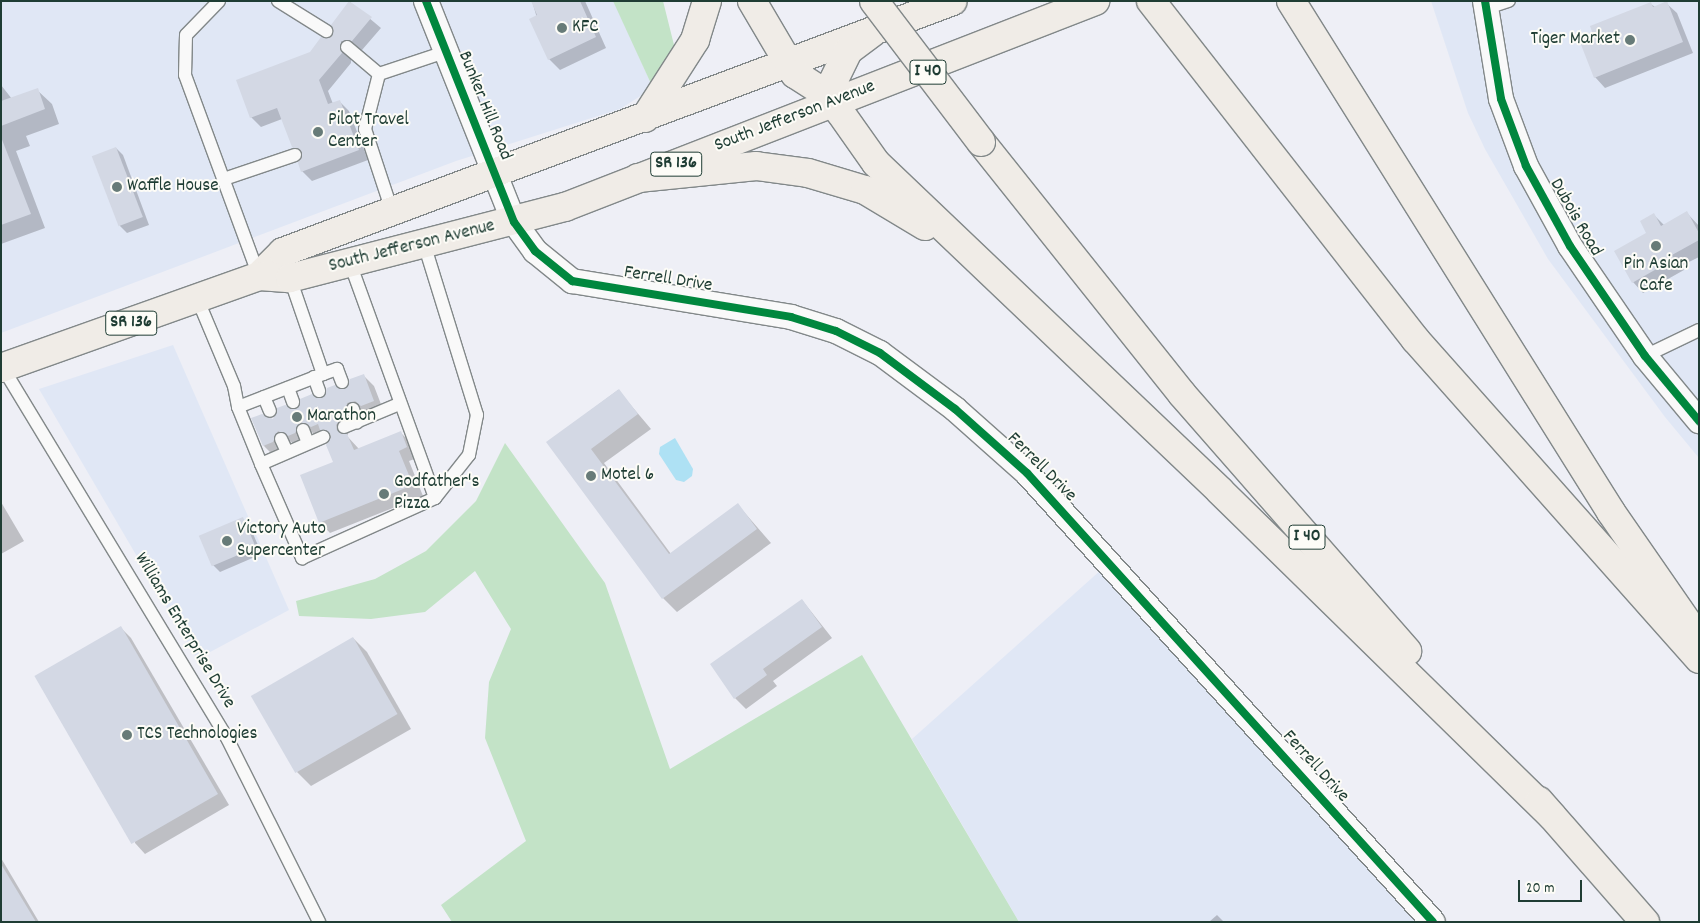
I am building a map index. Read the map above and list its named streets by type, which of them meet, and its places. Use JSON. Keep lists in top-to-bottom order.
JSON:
{
  "streets": {
    "main road": ["I 40", "South Jefferson Avenue", "SR 136"],
    "street": ["Bunker Hill Road", "Dubois Road", "Ferrell Drive"],
    "lane": ["Williams Enterprise Drive"]
  },
  "crossings": [
    ["Bunker Hill Road", "South Jefferson Avenue"],
    ["Bunker Hill Road", "Ferrell Drive"],
    ["South Jefferson Avenue", "Ferrell Drive"],
    ["South Jefferson Avenue", "Williams Enterprise Drive"]
  ],
  "places": [
    "KFC",
    "Tiger Market",
    "Pilot Travel Center",
    "Waffle House",
    "Pin Asian Cafe",
    "Marathon",
    "Motel 6",
    "Godfather's Pizza",
    "Victory Auto Supercenter",
    "TCS Technologies"
  ],
  "scale_bar": "20 m"
}
